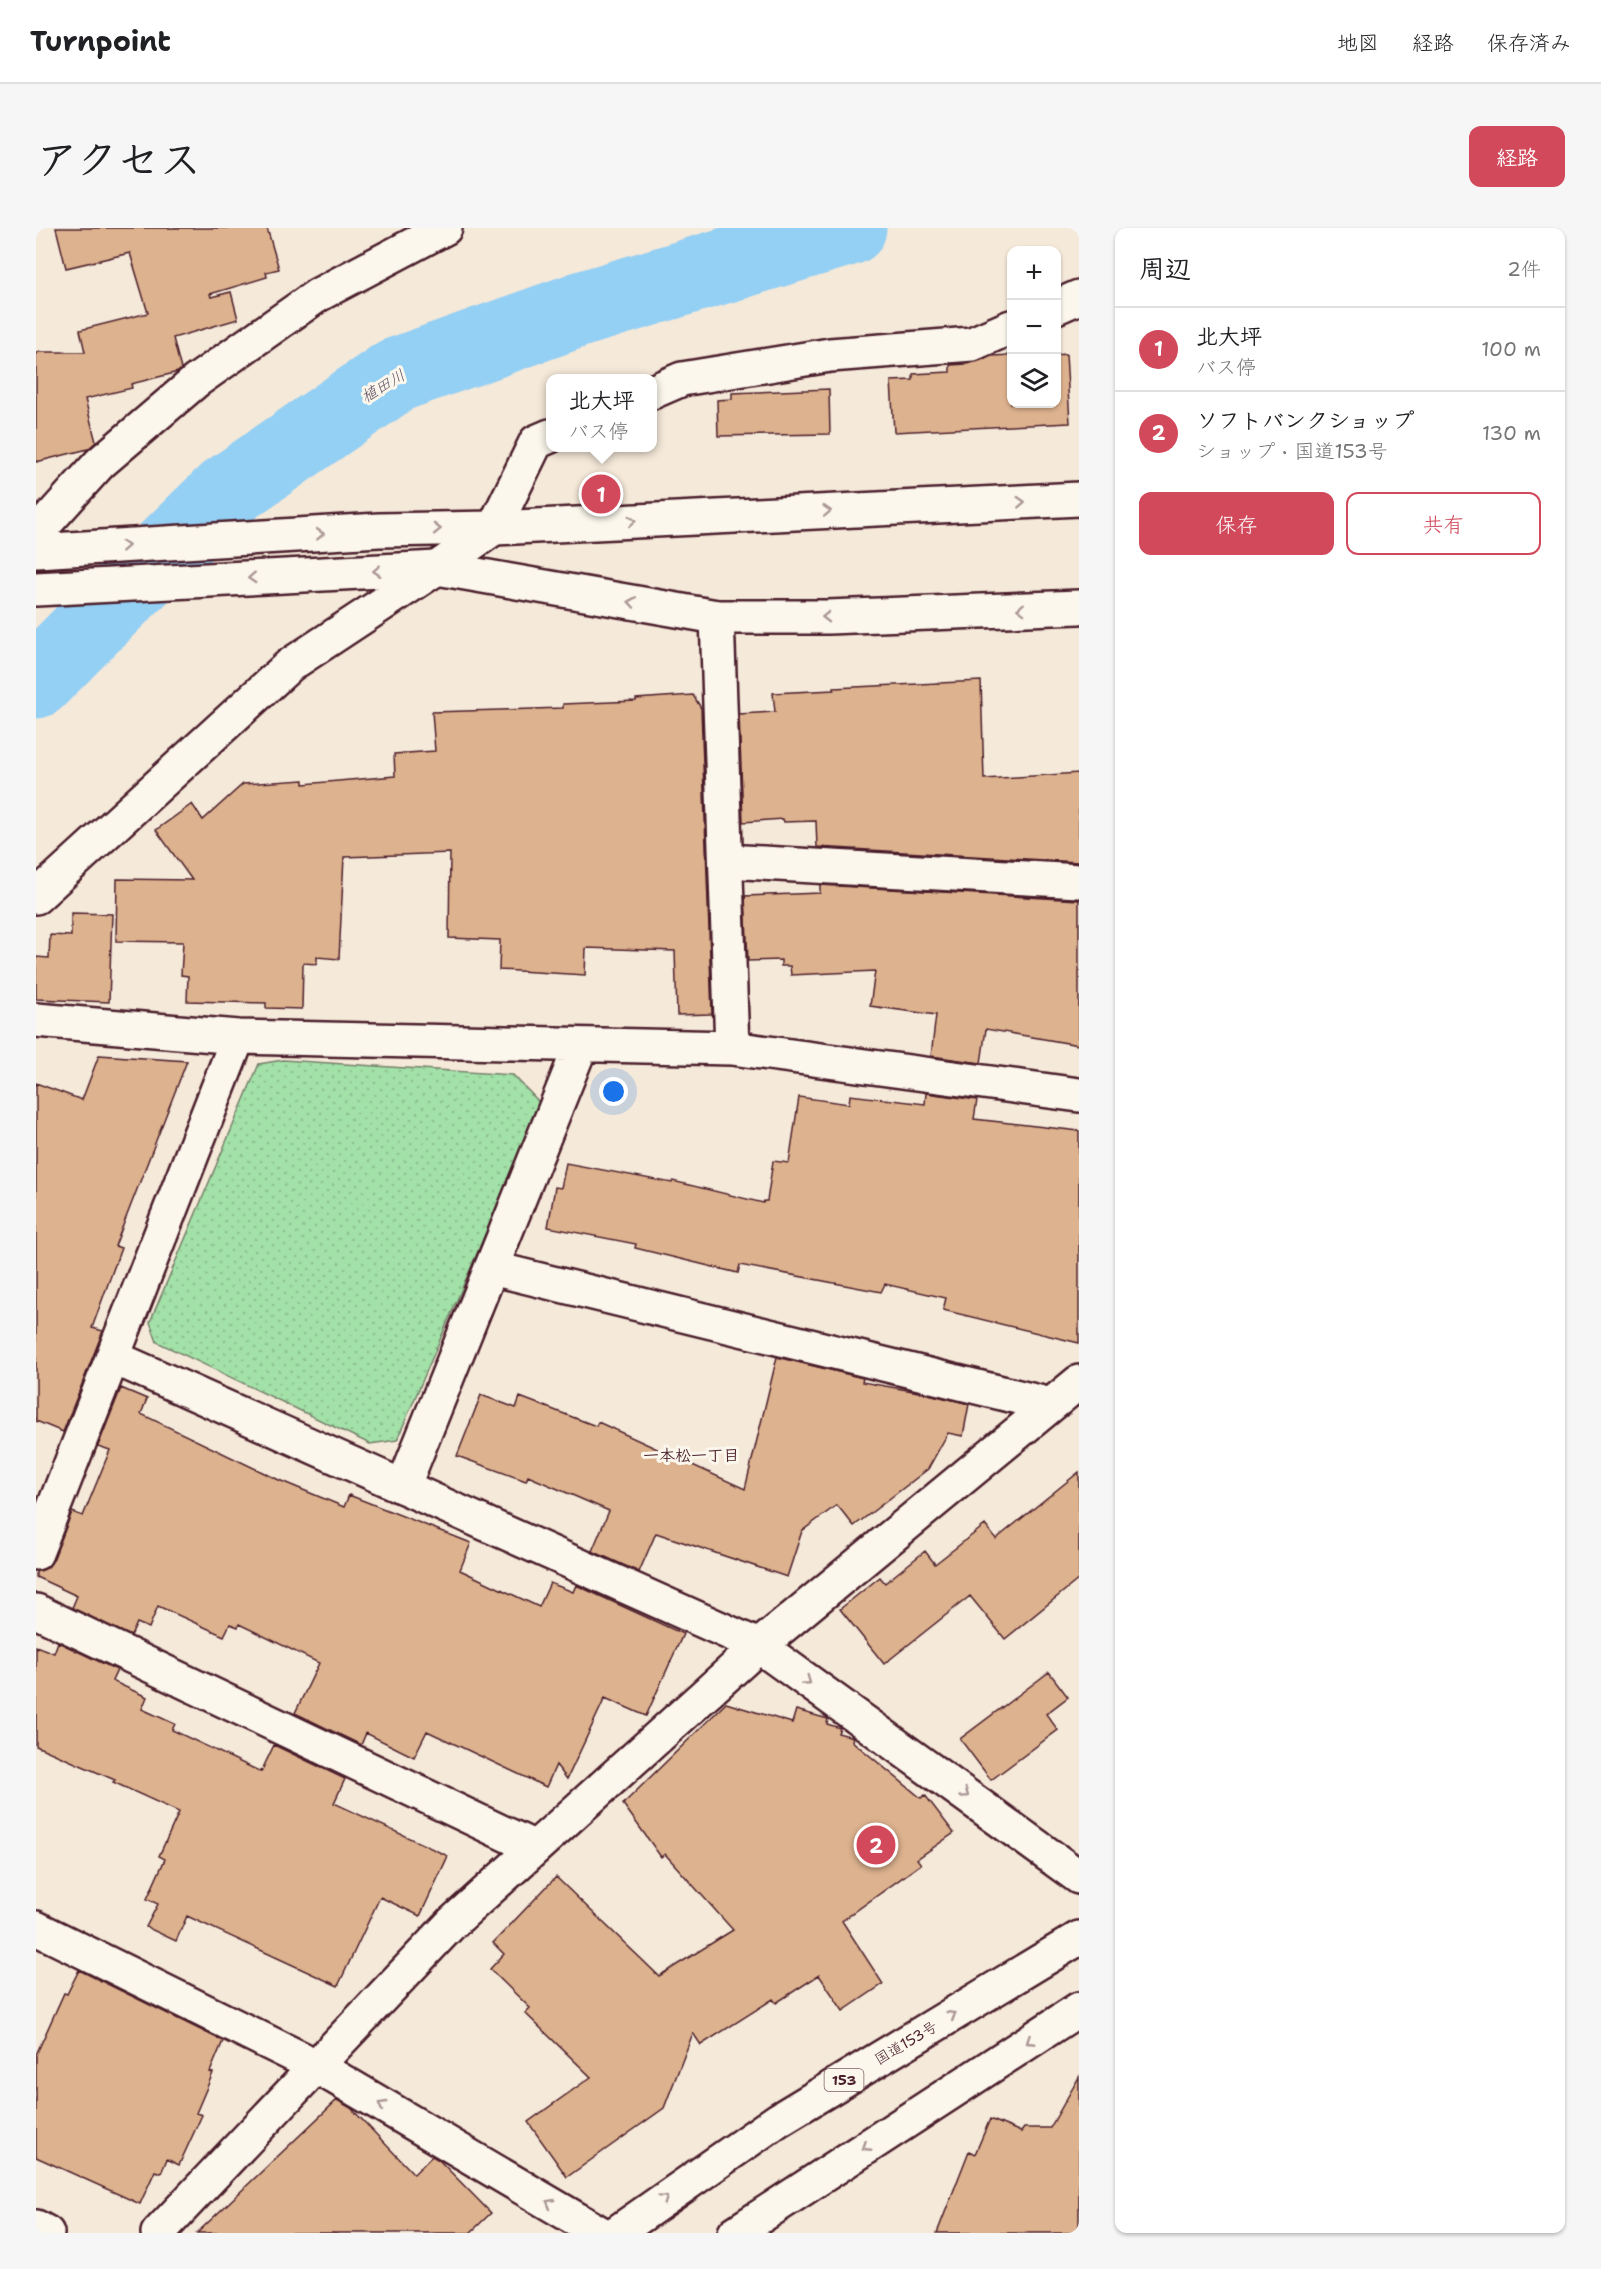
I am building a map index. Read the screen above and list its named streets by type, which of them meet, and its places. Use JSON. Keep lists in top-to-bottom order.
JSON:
{
  "streets": {
    "main road": ["国道153号", "153"]
  },
  "districts": ["一本松一丁目"],
  "water": ["植田川"],
  "page": {
    "header": "Turnpoint",
    "nav": ["地図", "経路", "保存済み"],
    "title": "アクセス",
    "buttons": [
      "経路",
      ["保存", "共有"]
    ],
    "heading": ["周辺", "2件"],
    "map_buttons": ["+", "−"],
    "list": [
      {
        "mark": "1",
        "name": "北大坪",
        "note": "バス停",
        "value": "100 m"
      },
      {
        "mark": "2",
        "name": "ソフトバンクショップ",
        "note": "ショップ · 国道153号",
        "value": "130 m"
      }
    ],
    "popup": ["北大坪", "バス停"],
    "pins": ["1", "2"]
  }
}
